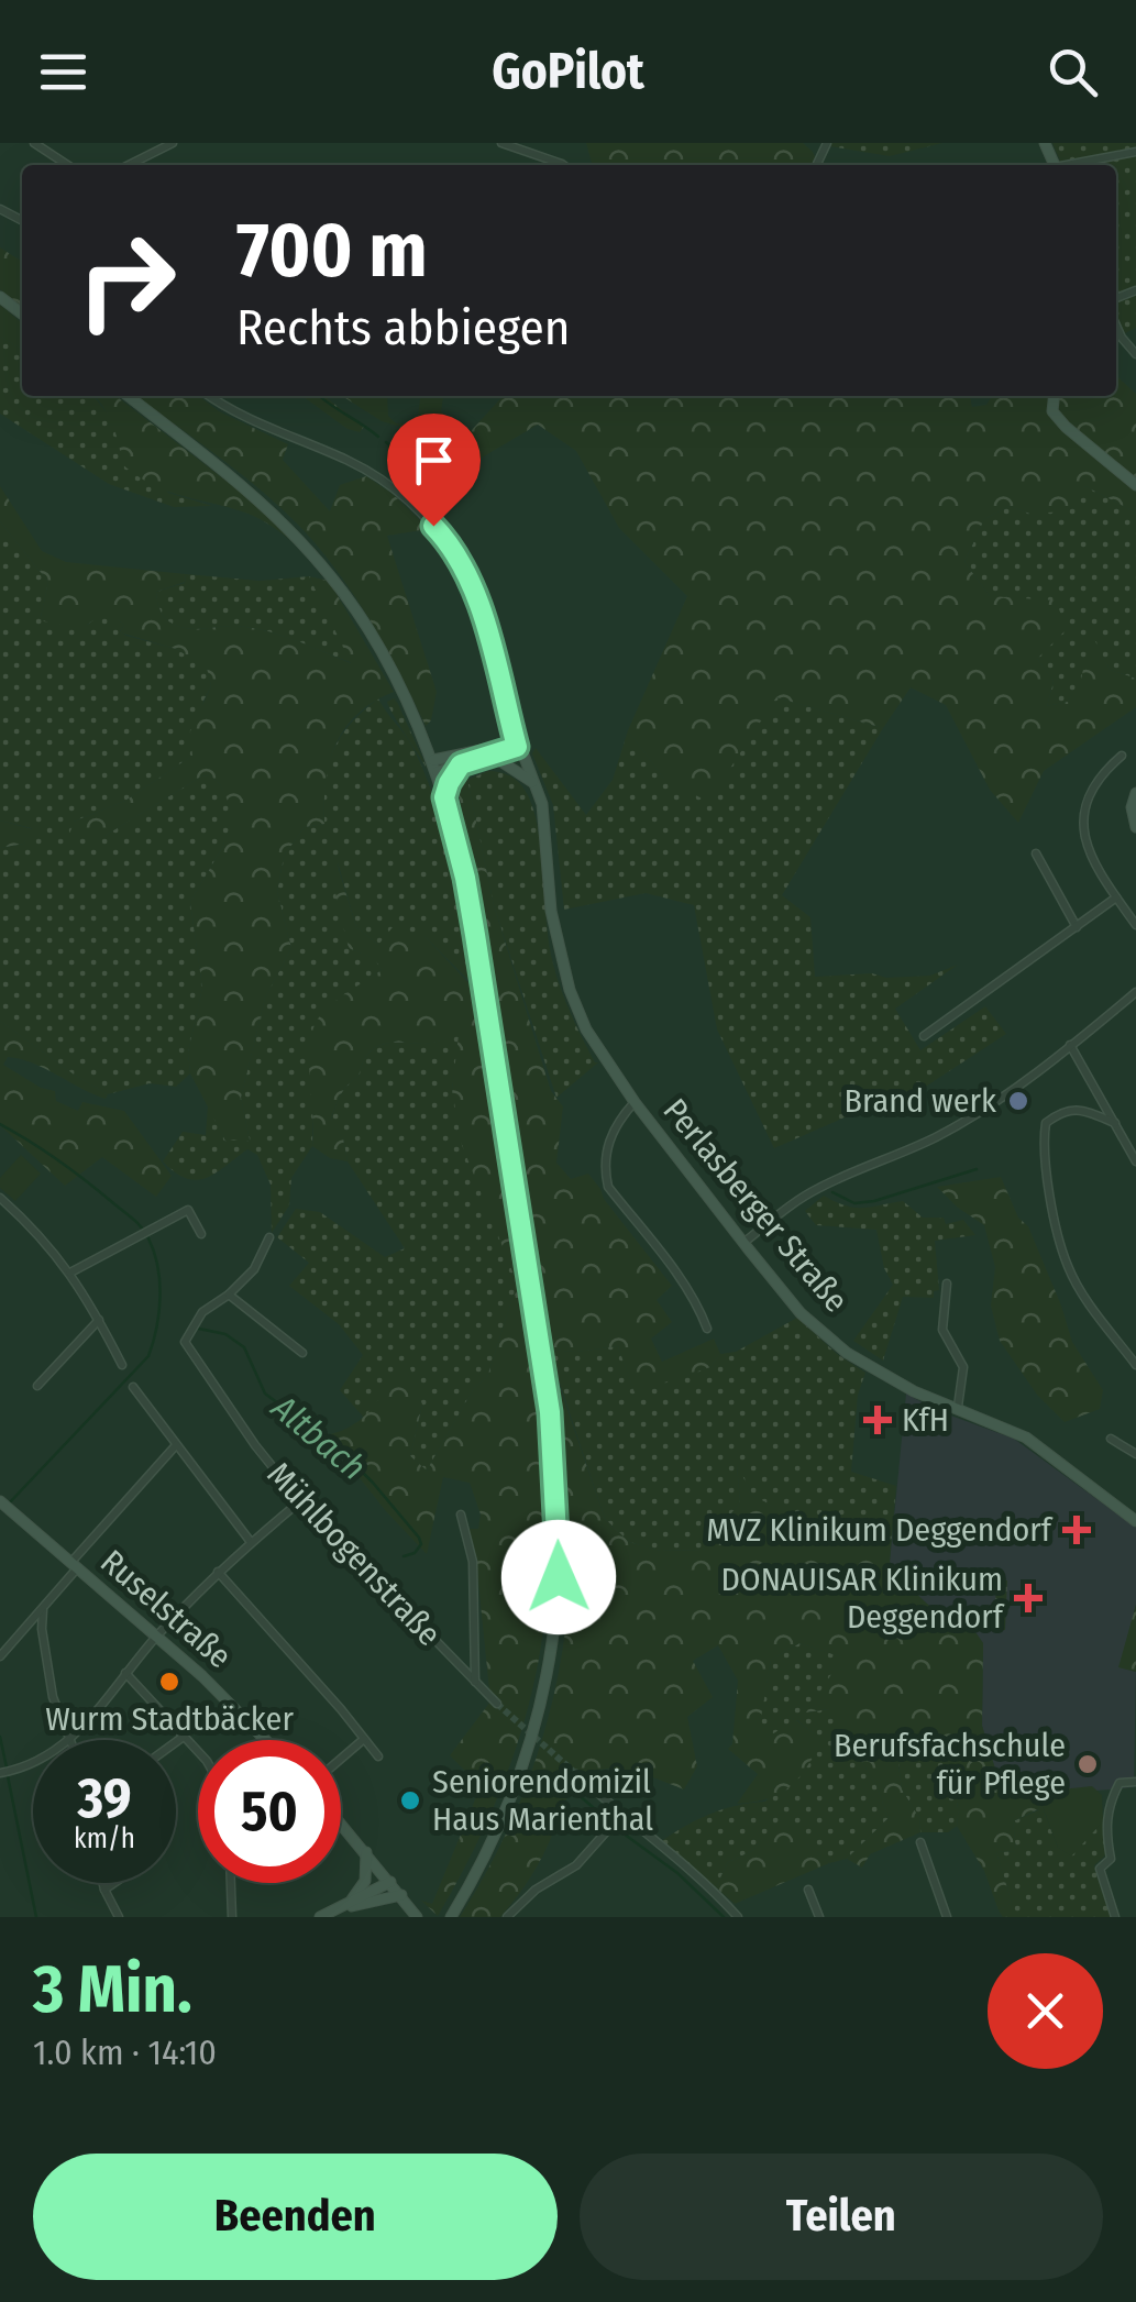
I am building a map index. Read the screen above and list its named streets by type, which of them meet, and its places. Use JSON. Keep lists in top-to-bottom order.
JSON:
{
  "streets": {
    "main road": ["Perlasberger Straße", "Ruselstraße"],
    "street": ["Mühlbogenstraße"]
  },
  "water": ["Altbach"],
  "places": {
    "other": [
      "Brand werk",
      "Wurm Stadtbäcker",
      "Berufsfachschule für Pflege",
      "Seniorendomizil Haus Marienthal"
    ],
    "health": ["KfH", "MVZ Klinikum Deggendorf", "DONAUISAR Klinikum Deggendorf"]
  },
  "page": {
    "header": "GoPilot",
    "turn": ["700 m", "Rechts abbiegen"],
    "speed": "39 km/h",
    "limit": "50",
    "heading": ["3 Min.", "1.0 km · 14:10"],
    "buttons": ["Beenden", "Teilen"]
  }
}
